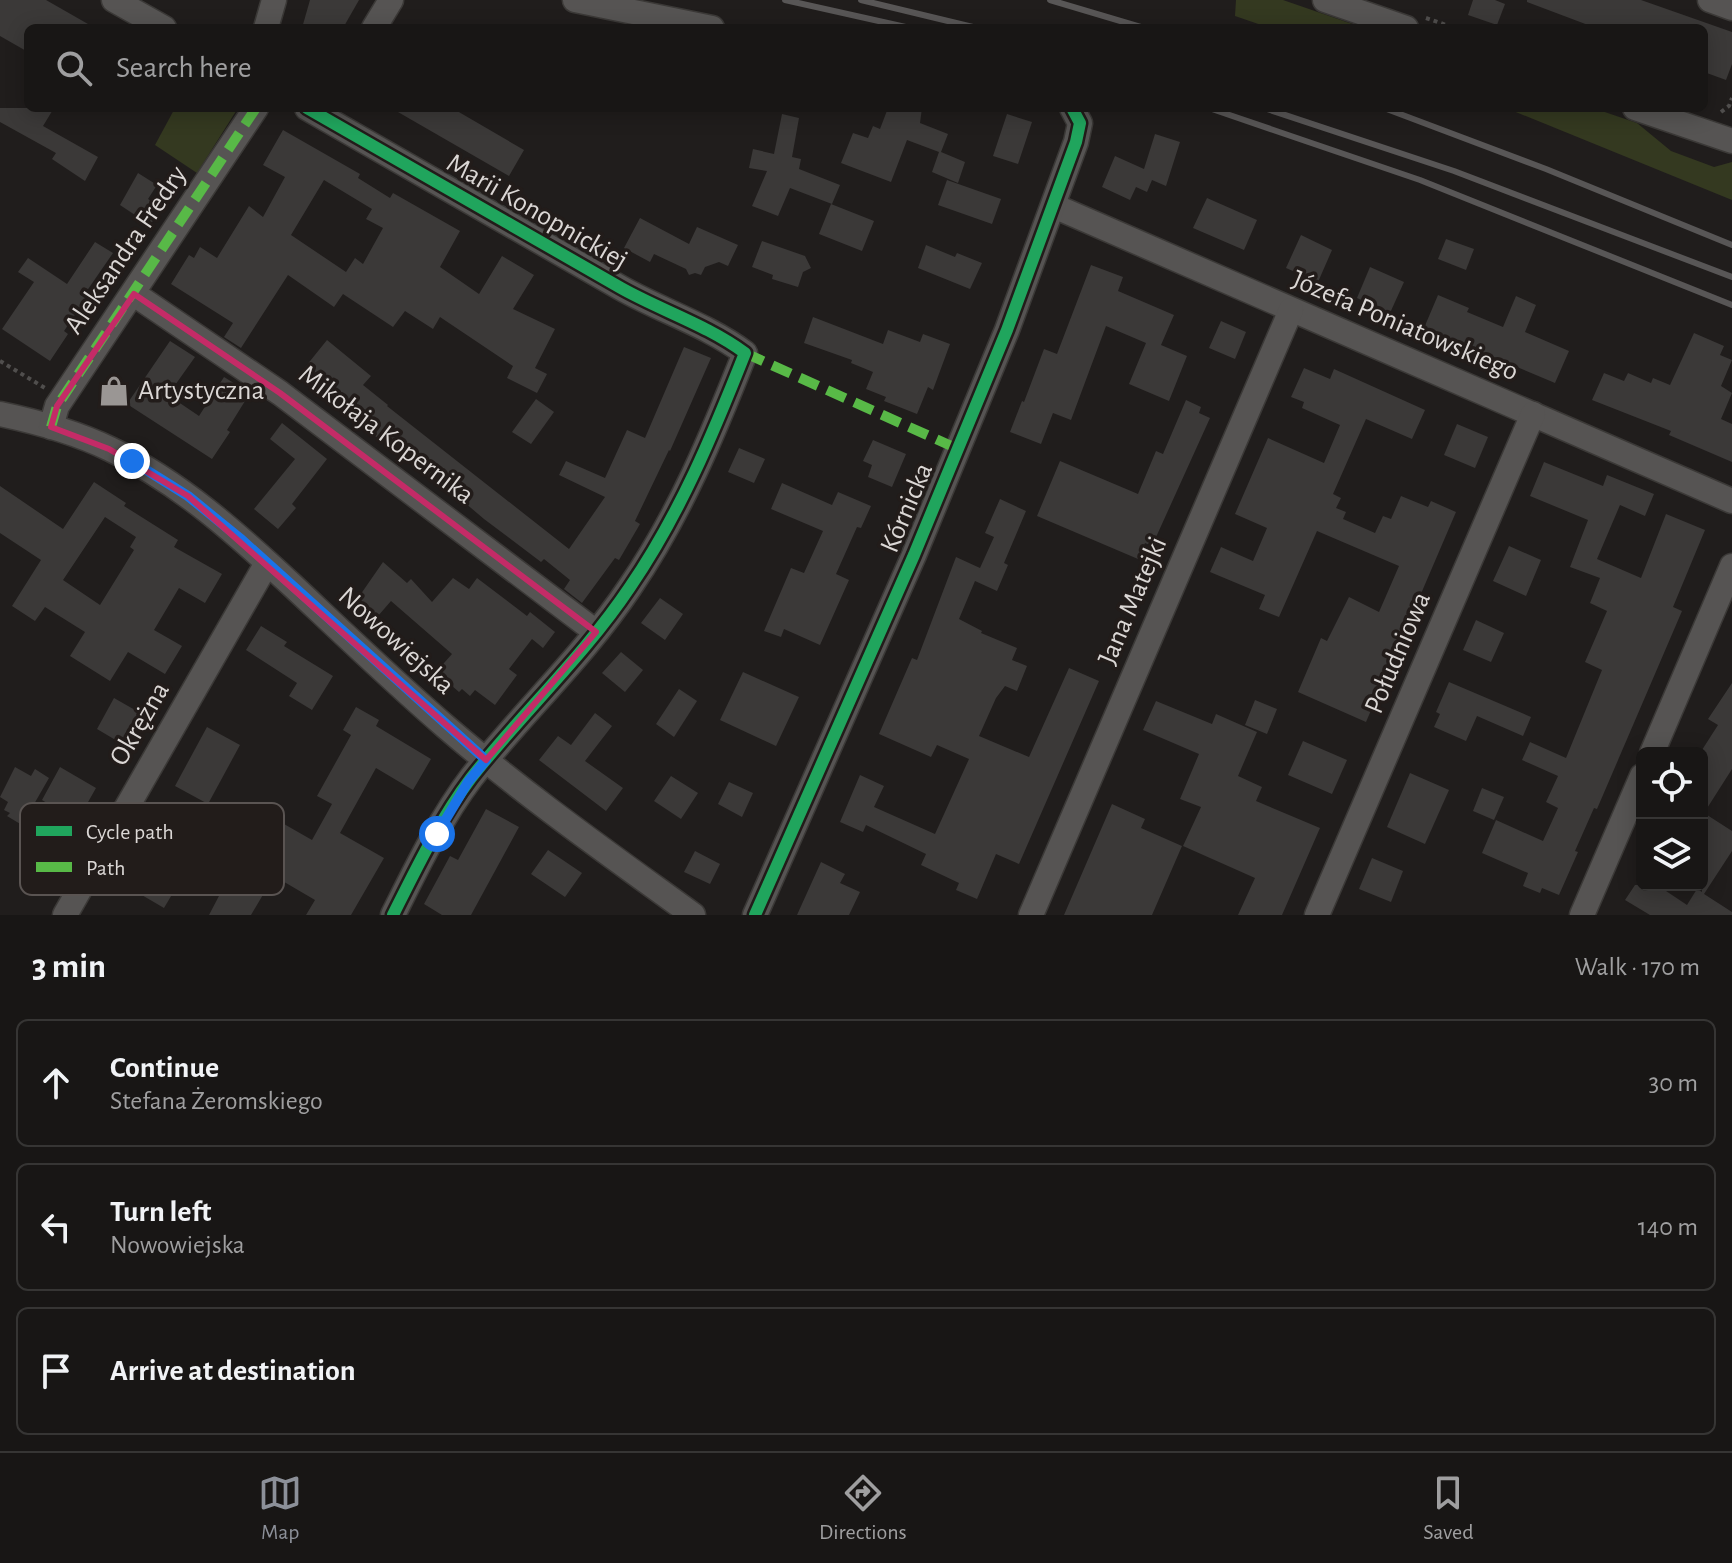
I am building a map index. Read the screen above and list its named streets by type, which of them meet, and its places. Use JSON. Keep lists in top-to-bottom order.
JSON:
{
  "streets": {
    "street": [
      "Marii Konopnickiej",
      "Aleksandra Fredry",
      "Józefa Poniatowskiego",
      "Mikołaja Kopernika",
      "Kórnicka",
      "Jana Matejki",
      "Nowowiejska",
      "Południowa",
      "Okrężna"
    ]
  },
  "crossings": [
    ["Marii Konopnickiej", "Mikołaja Kopernika"],
    ["Aleksandra Fredry", "Mikołaja Kopernika"],
    ["Aleksandra Fredry", "Nowowiejska"],
    ["Józefa Poniatowskiego", "Kórnicka"],
    ["Józefa Poniatowskiego", "Jana Matejki"],
    ["Józefa Poniatowskiego", "Południowa"],
    ["Nowowiejska", "Okrężna"]
  ],
  "places": {
    "shop": ["Artystyczna"]
  },
  "legend": ["Cycle path", "Path"],
  "page": {
    "search": "Search here",
    "heading": ["3 min", "Walk · 170 m"],
    "list": [
      ["Continue", "Stefana Żeromskiego", "30 m"],
      ["Turn left", "Nowowiejska", "140 m"],
      "Arrive at destination"
    ],
    "nav": ["Map", "Directions", "Saved"]
  }
}
